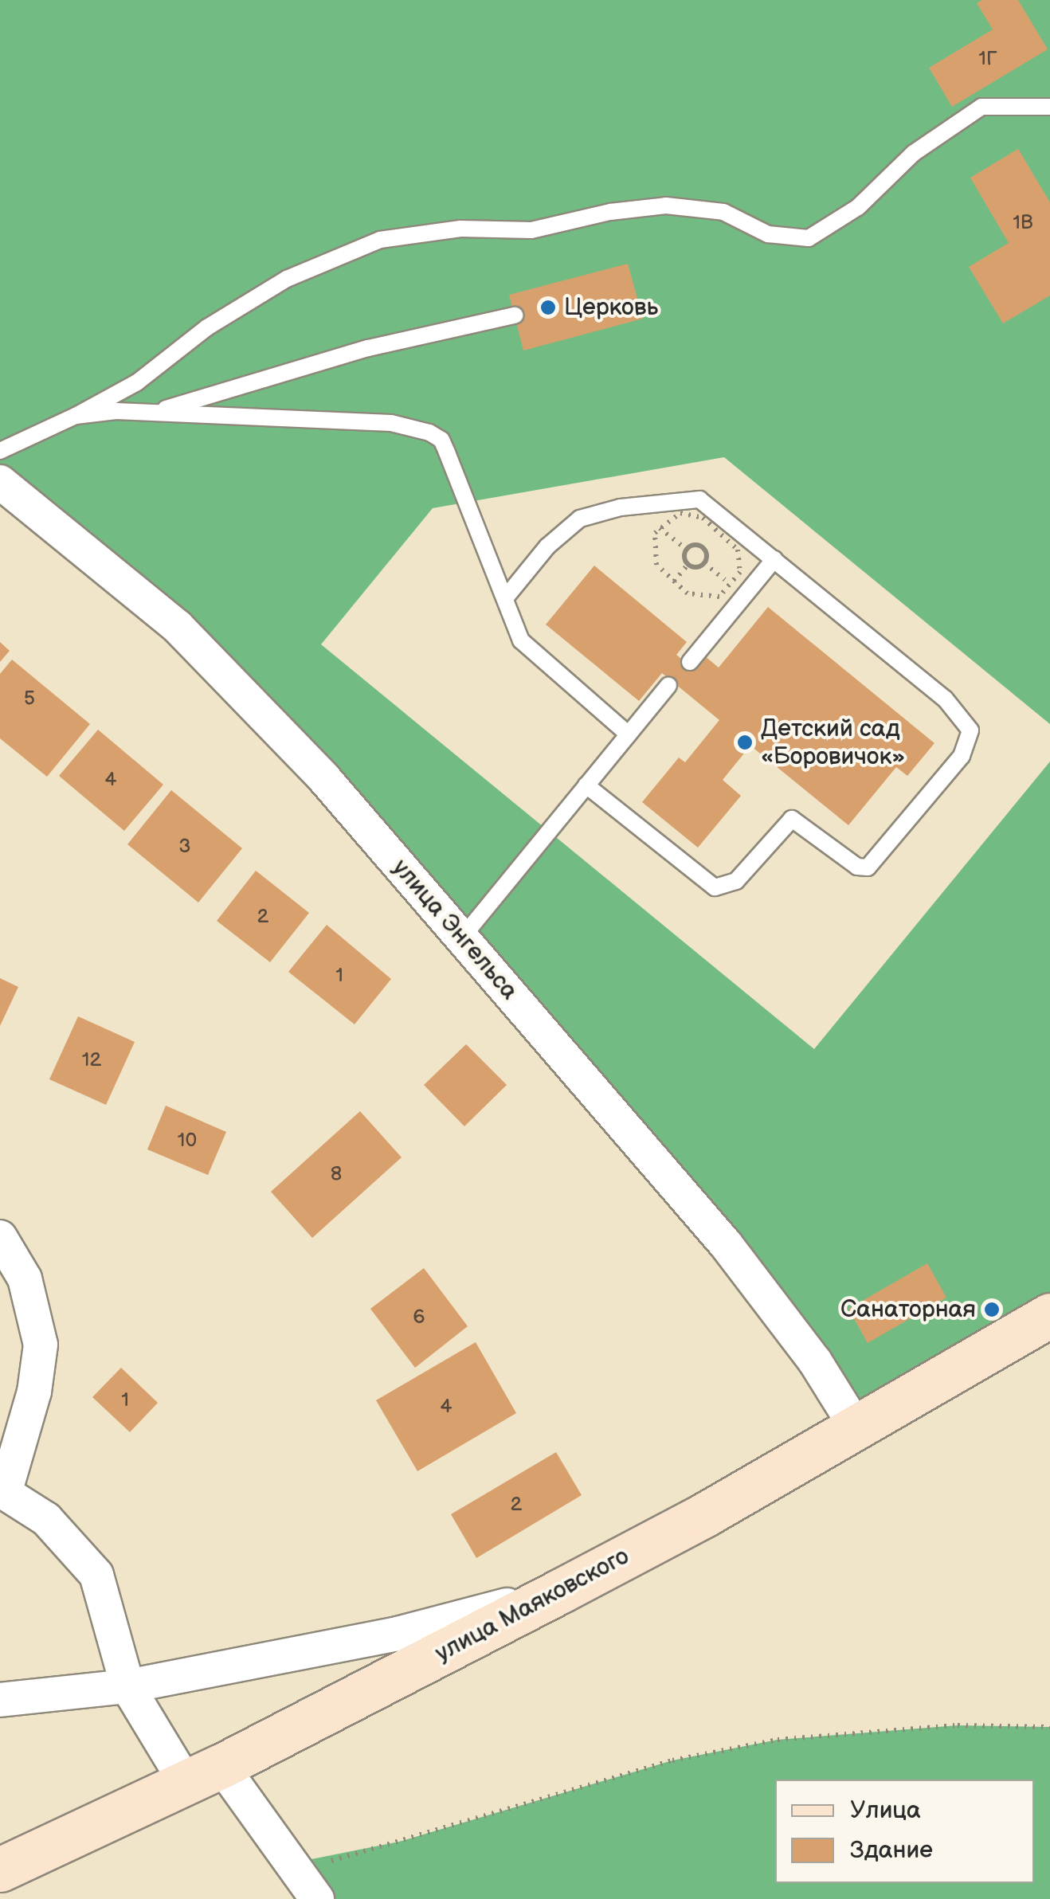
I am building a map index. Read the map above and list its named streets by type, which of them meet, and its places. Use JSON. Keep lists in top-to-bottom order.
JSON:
{
  "streets": {
    "main road": ["улица Маяковского"],
    "street": ["улица Энгельса"]
  },
  "crossings": [
    ["улица Энгельса", "улица Маяковского"]
  ],
  "places": ["Церковь", "Детский сад «Боровичок»", "Санаторная"],
  "house_numbers": [
    "1Г",
    "1В",
    "5",
    "4",
    "3",
    "2",
    "1",
    "12",
    "10",
    "8",
    "6",
    "1",
    "4",
    "2"
  ],
  "legend": ["Улица", "Здание"]
}
